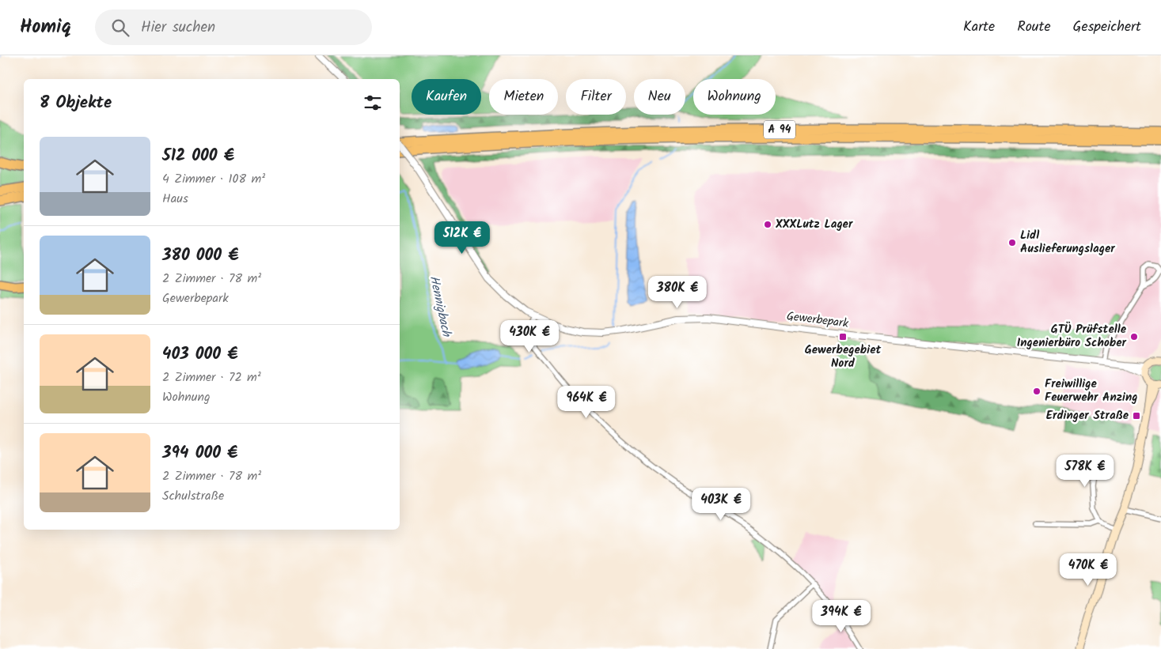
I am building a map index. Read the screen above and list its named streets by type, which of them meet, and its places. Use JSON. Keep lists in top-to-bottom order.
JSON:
{
  "streets": {
    "highway": ["A 94"],
    "street": ["Gewerbepark"]
  },
  "water": ["Hennigbach"],
  "places": {
    "other": [
      "XXXLutz Lager",
      "Lidl Auslieferungslager",
      "GTÜ Prüfstelle Ingenierbüro Schober",
      "Freiwillige Feuerwehr Anzing"
    ],
    "transit": ["Gewerbegebiet Nord", "Erdinger Straße"]
  },
  "page": {
    "header": "Homiq",
    "search": "Hier suchen",
    "nav": ["Karte", "Route", "Gespeichert"],
    "chip": [
      "Kaufen",
      "Mieten",
      "Filter",
      "Neu",
      "Wohnung"
    ],
    "heading": "8 Objekte",
    "list": [
      {
        "name": "512 000 €",
        "note": "4 Zimmer · 108 m² · Haus"
      },
      {
        "name": "380 000 €",
        "note": "2 Zimmer · 78 m² · Gewerbepark"
      },
      {
        "name": "403 000 €",
        "note": "2 Zimmer · 72 m² · Wohnung"
      },
      {
        "name": "394 000 €",
        "note": "2 Zimmer · 78 m² · Schulstraße"
      }
    ],
    "price": [
      "512K €",
      "380K €",
      "430K €",
      "964K €",
      "578K €",
      "403K €",
      "470K €",
      "394K €"
    ]
  }
}
